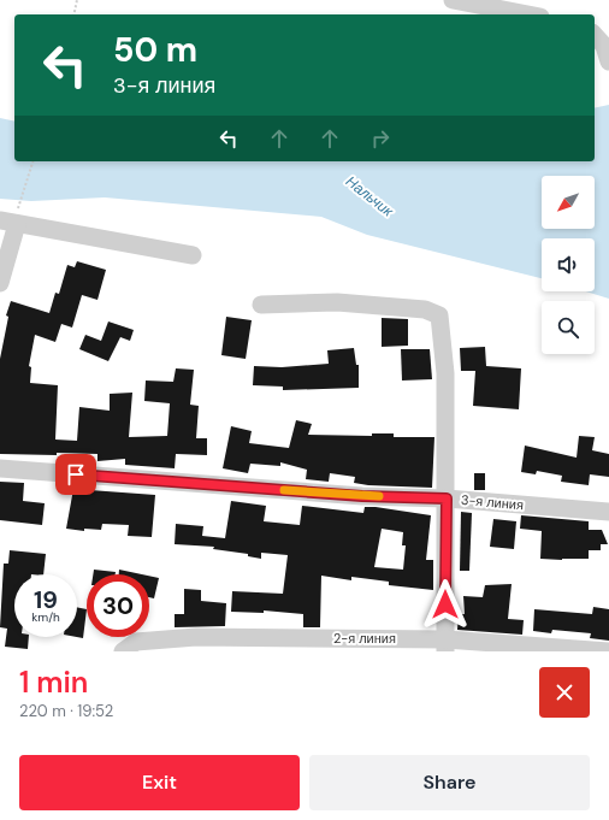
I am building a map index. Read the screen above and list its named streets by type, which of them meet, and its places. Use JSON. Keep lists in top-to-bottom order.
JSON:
{
  "streets": {
    "street": ["3-я линия", "2-я линия"]
  },
  "water": ["Нальчик"],
  "north": "bottom left",
  "page": {
    "turn": ["50 m", "3-я линия"],
    "speed": "19 km/h",
    "limit": "30",
    "heading": ["1 min", "220 m · 19:52"],
    "buttons": ["Exit", "Share"]
  }
}
